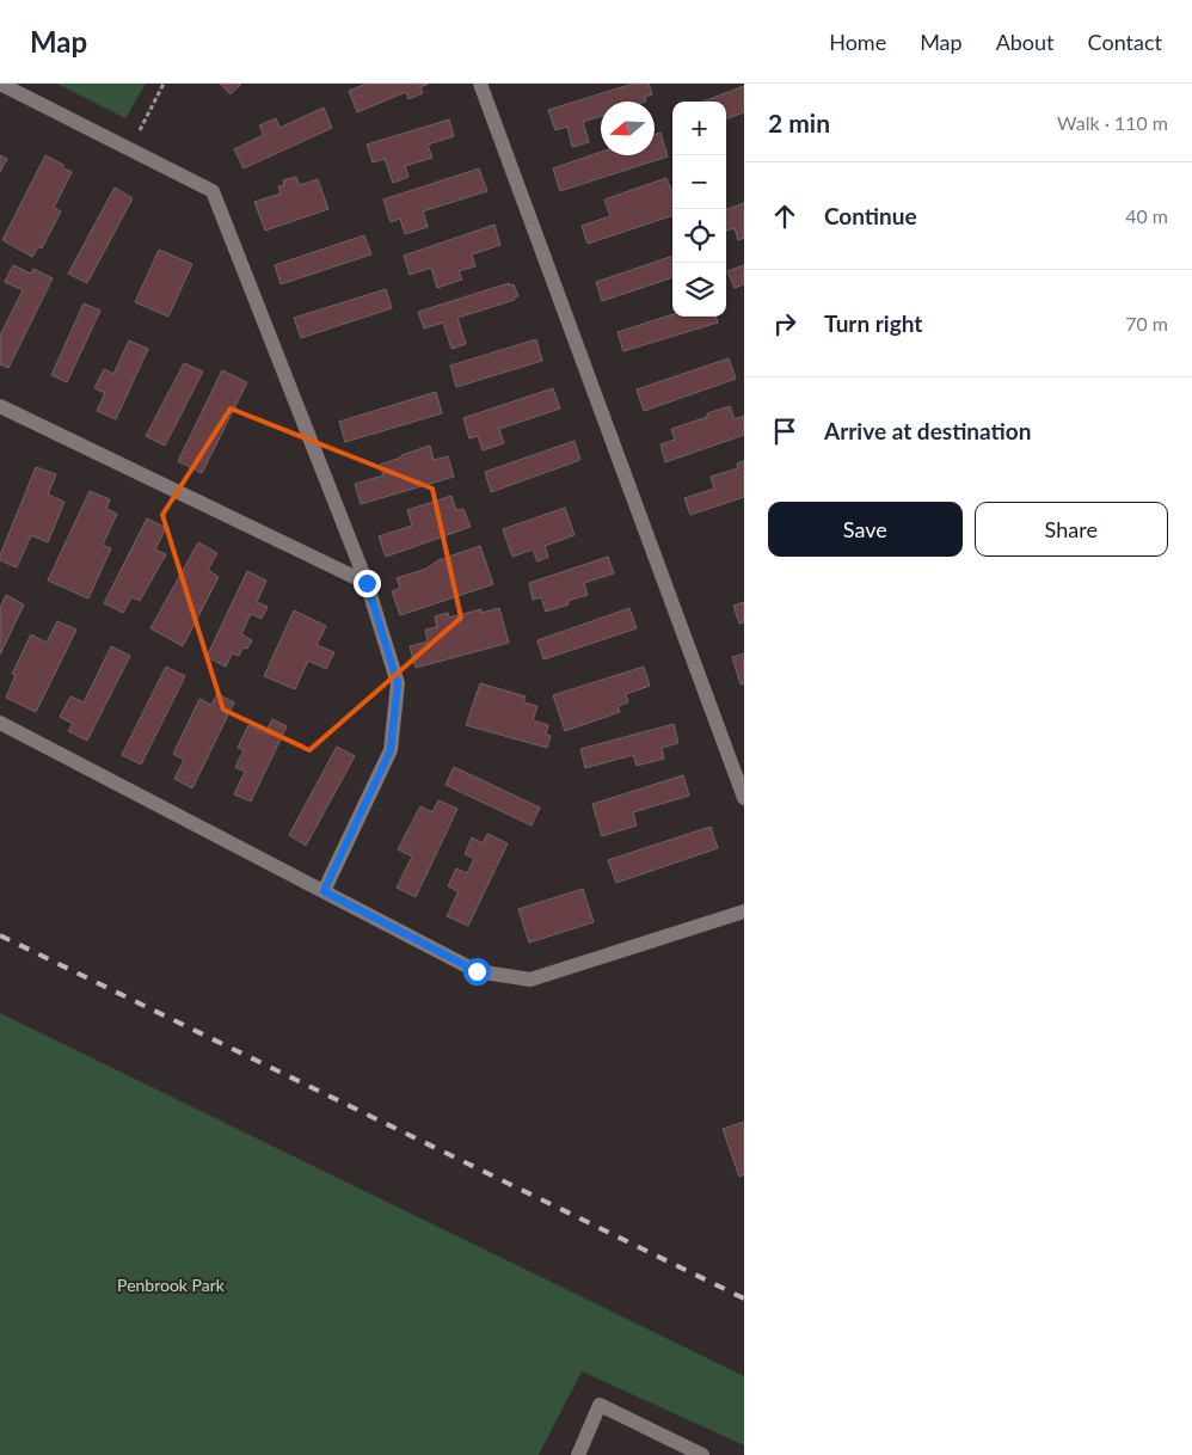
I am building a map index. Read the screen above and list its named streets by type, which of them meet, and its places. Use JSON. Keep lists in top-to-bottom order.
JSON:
{
  "parks": ["Penbrook Park"],
  "north": "left",
  "page": {
    "header": "Map",
    "nav": [
      "Home",
      "Map",
      "About",
      "Contact"
    ],
    "heading": ["2 min", "Walk · 110 m"],
    "map_buttons": ["+", "−"],
    "list": [
      ["Continue", "40 m"],
      ["Turn right", "70 m"],
      "Arrive at destination"
    ],
    "buttons": ["Save", "Share"]
  }
}
